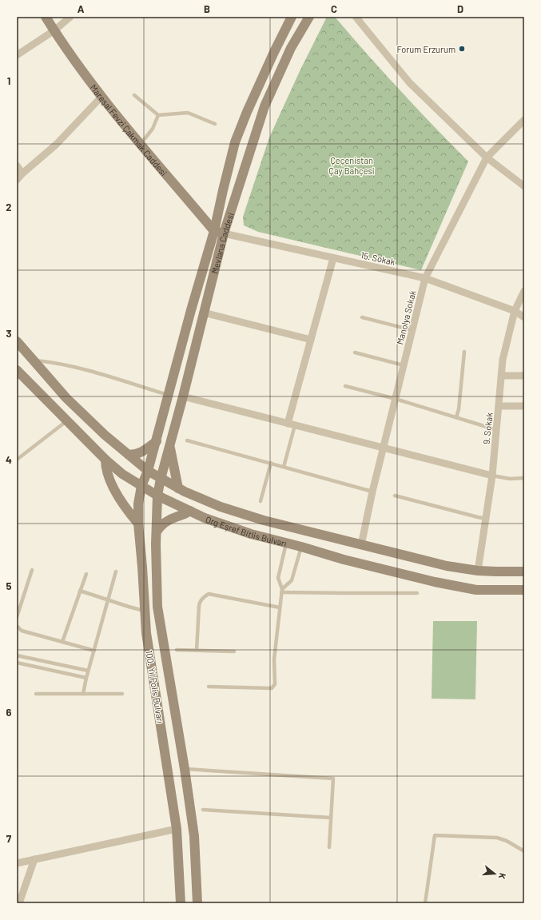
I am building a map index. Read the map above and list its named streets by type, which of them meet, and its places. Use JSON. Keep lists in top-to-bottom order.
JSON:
{
  "streets": {
    "main road": [
      "Mareşal Fevzi Çakmak Caddesi",
      "Mevlana Caddesi",
      "Org Eşref Bitlis Bulvarı",
      "100. Yıl Polis Bulvarı"
    ],
    "street": ["15. Sokak", "Manolya Sokak", "9. Sokak"]
  },
  "crossings": [
    ["Mareşal Fevzi Çakmak Caddesi", "Mevlana Caddesi"],
    ["Mareşal Fevzi Çakmak Caddesi", "15. Sokak"],
    ["Mevlana Caddesi", "15. Sokak"],
    ["Mevlana Caddesi", "Org Eşref Bitlis Bulvarı"],
    ["Mevlana Caddesi", "100. Yıl Polis Bulvarı"],
    ["15. Sokak", "Manolya Sokak"],
    ["15. Sokak", "9. Sokak"],
    ["Org Eşref Bitlis Bulvarı", "100. Yıl Polis Bulvarı"]
  ],
  "parks": ["Çeçenistan Çay Bahçesi"],
  "places": ["Forum Erzurum"],
  "north": "right",
  "grid": {
    "columns": [
      "A",
      "B",
      "C",
      "D"
    ],
    "rows": [
      "1",
      "2",
      "3",
      "4",
      "5",
      "6",
      "7"
    ]
  }
}
